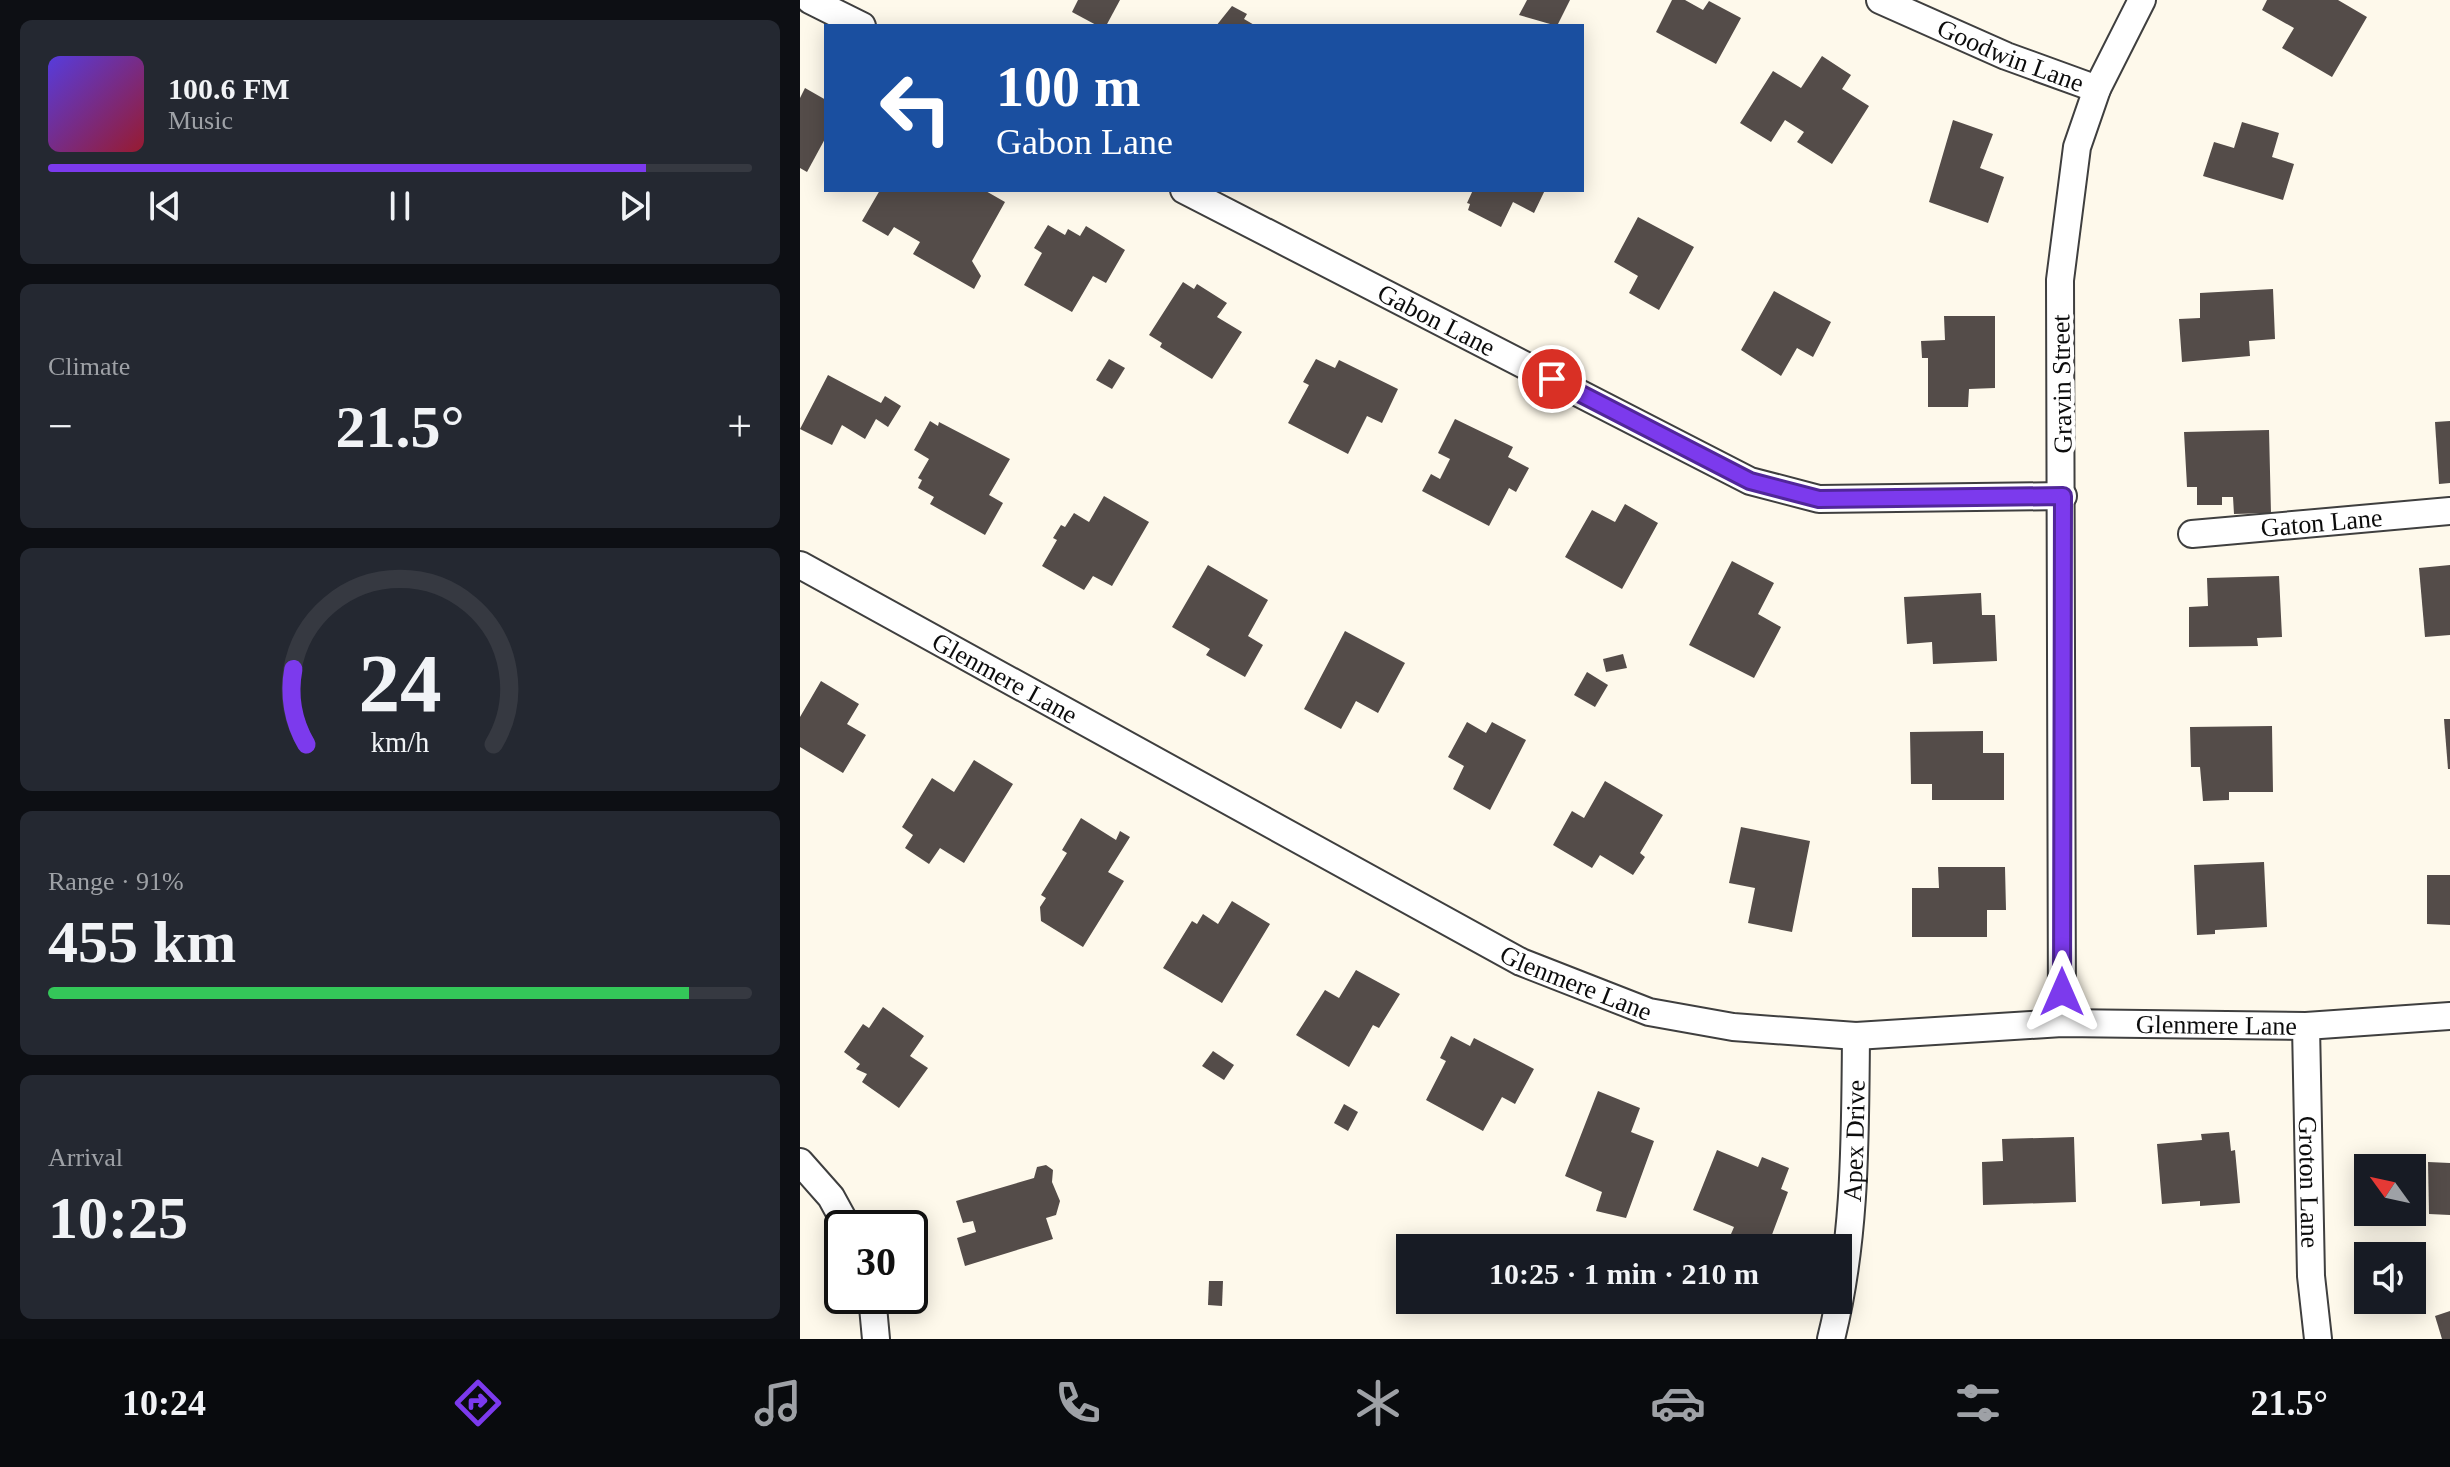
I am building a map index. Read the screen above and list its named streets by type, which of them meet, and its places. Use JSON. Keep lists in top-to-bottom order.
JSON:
{
  "streets": {
    "street": [
      "Goodwin Lane",
      "Gabon Lane",
      "Gravin Street",
      "Gaton Lane",
      "Glenmere Lane",
      "Apex Drive",
      "Groton Lane"
    ]
  },
  "crossings": [
    ["Goodwin Lane", "Gravin Street"],
    ["Gabon Lane", "Gravin Street"],
    ["Gravin Street", "Glenmere Lane"],
    ["Glenmere Lane", "Apex Drive"],
    ["Glenmere Lane", "Groton Lane"]
  ],
  "north": "top left",
  "page": {
    "turn": ["100 m", "Gabon Lane"],
    "song": ["100.6 FM", "Music"],
    "tile": [
      "Climate",
      ["Range · 91%", "455 km"],
      ["Arrival", "10:25"]
    ],
    "heat": ["−", "21.5°", "+"],
    "limit": "30",
    "trip": "10:25 · 1 min · 210 m",
    "tabs": ["10:24", "21.5°"],
    "gauge": ["24", "km/h"]
  }
}
